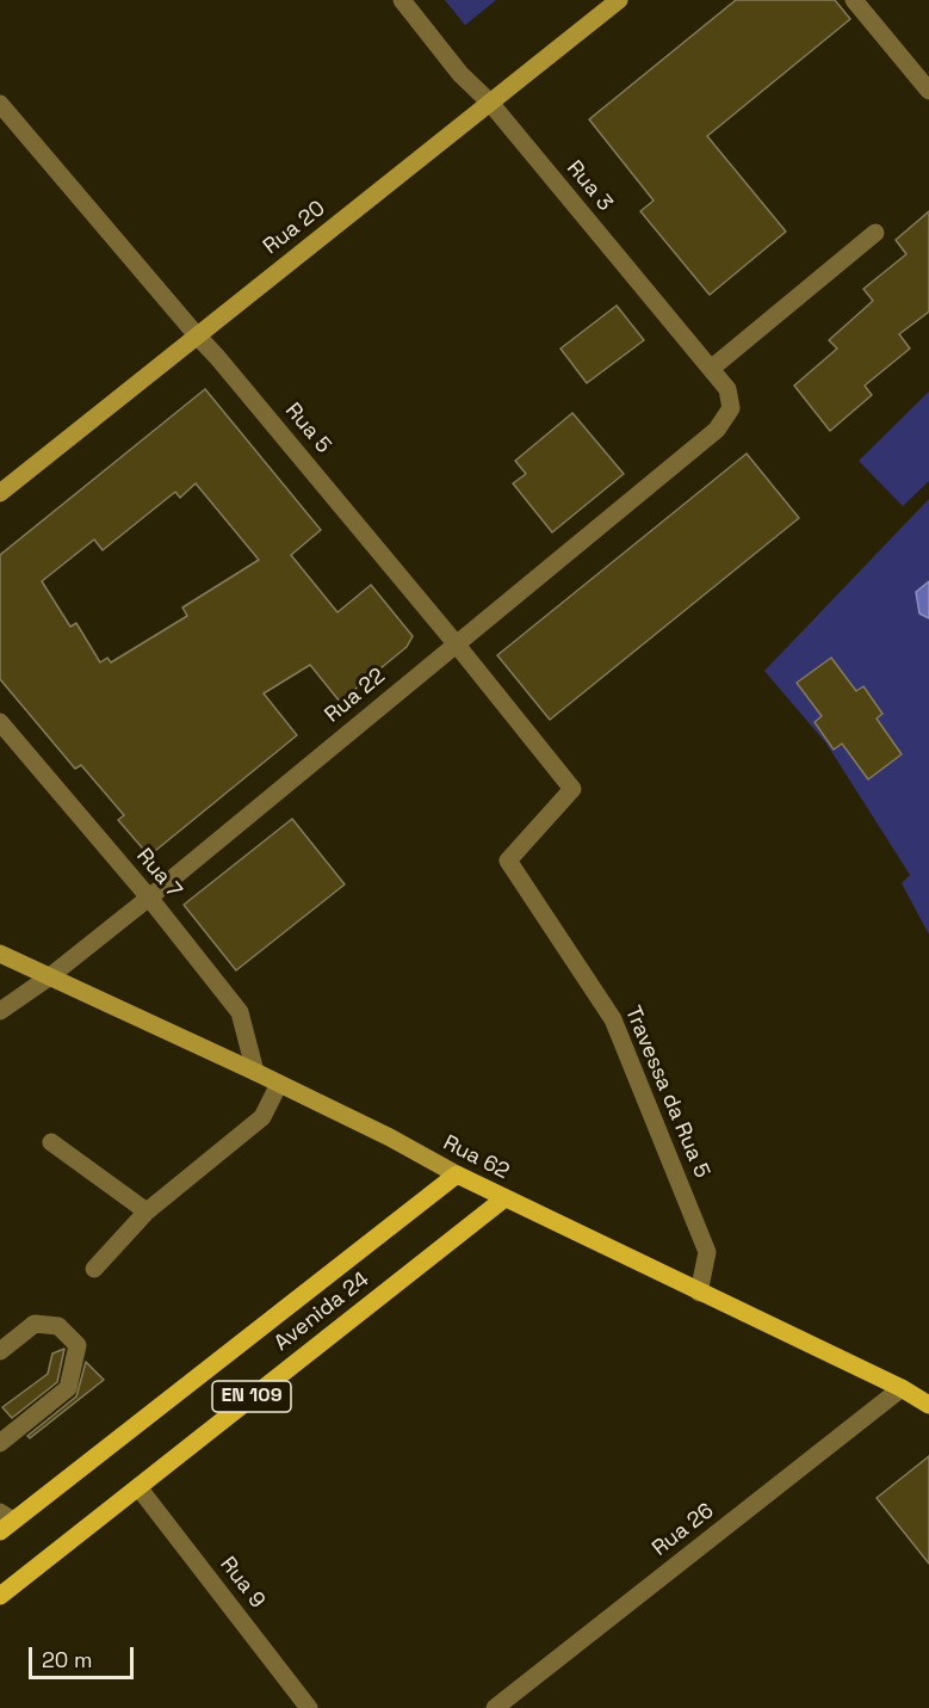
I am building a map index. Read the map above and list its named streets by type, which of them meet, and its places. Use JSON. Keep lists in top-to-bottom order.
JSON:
{
  "streets": {
    "main road": [
      "Rua 20",
      "Rua 62",
      "Avenida 24",
      "EN 109"
    ],
    "street": [
      "Rua 3",
      "Rua 5",
      "Rua 22",
      "Rua 7",
      "Travessa da Rua 5",
      "Rua 26",
      "Rua 9"
    ]
  },
  "crossings": [
    ["Rua 3", "Rua 20"],
    ["Rua 3", "Rua 22"],
    ["Rua 20", "Rua 5"],
    ["Rua 5", "Rua 22"],
    ["Rua 5", "Travessa da Rua 5"],
    ["Rua 22", "Rua 7"],
    ["Rua 22", "Rua 62"],
    ["Rua 7", "Rua 62"],
    ["Travessa da Rua 5", "Rua 62"],
    ["Rua 62", "Avenida 24"],
    ["Rua 62", "Rua 26"],
    ["Avenida 24", "Rua 9"]
  ],
  "scale_bar": "20 m"
}
